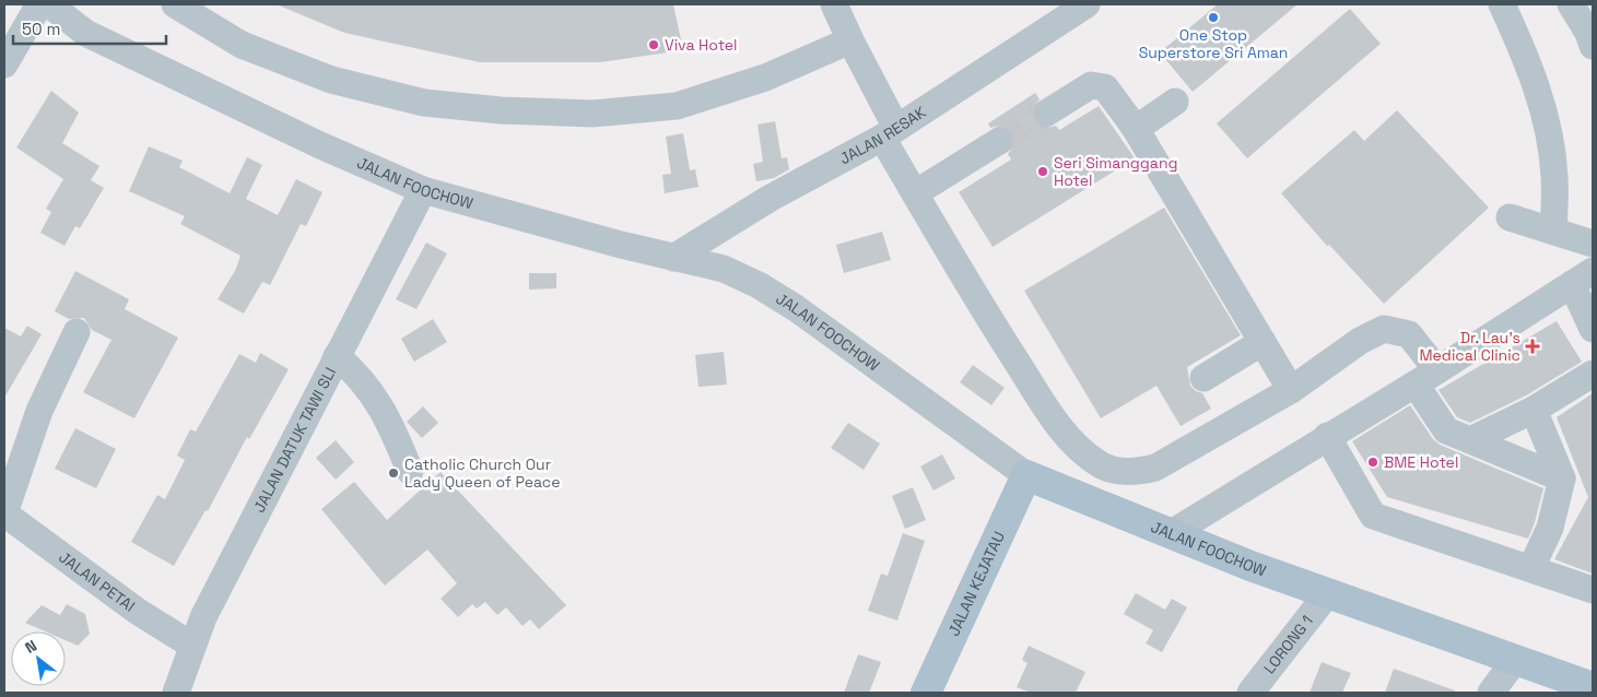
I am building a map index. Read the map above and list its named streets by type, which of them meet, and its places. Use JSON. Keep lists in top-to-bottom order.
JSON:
{
  "streets": {
    "main road": ["JALAN FOOCHOW", "JALAN KEJATAU"],
    "street": [
      "JALAN RESAK",
      "JALAN DATUK TAWI SLI",
      "JALAN PETAI",
      "LORONG 1"
    ]
  },
  "crossings": [
    ["JALAN RESAK", "JALAN FOOCHOW"],
    ["JALAN FOOCHOW", "JALAN DATUK TAWI SLI"],
    ["JALAN FOOCHOW", "JALAN KEJATAU"],
    ["JALAN FOOCHOW", "LORONG 1"],
    ["JALAN DATUK TAWI SLI", "JALAN PETAI"]
  ],
  "places": {
    "other": [
      "One Stop Superstore Sri Aman",
      "Viva Hotel",
      "Seri Simanggang Hotel",
      "BME Hotel",
      "Catholic Church Our Lady Queen of Peace"
    ],
    "health": ["Dr. Lau's Medical Clinic"]
  },
  "scale_bar": "50 m",
  "north": "top left"
}
